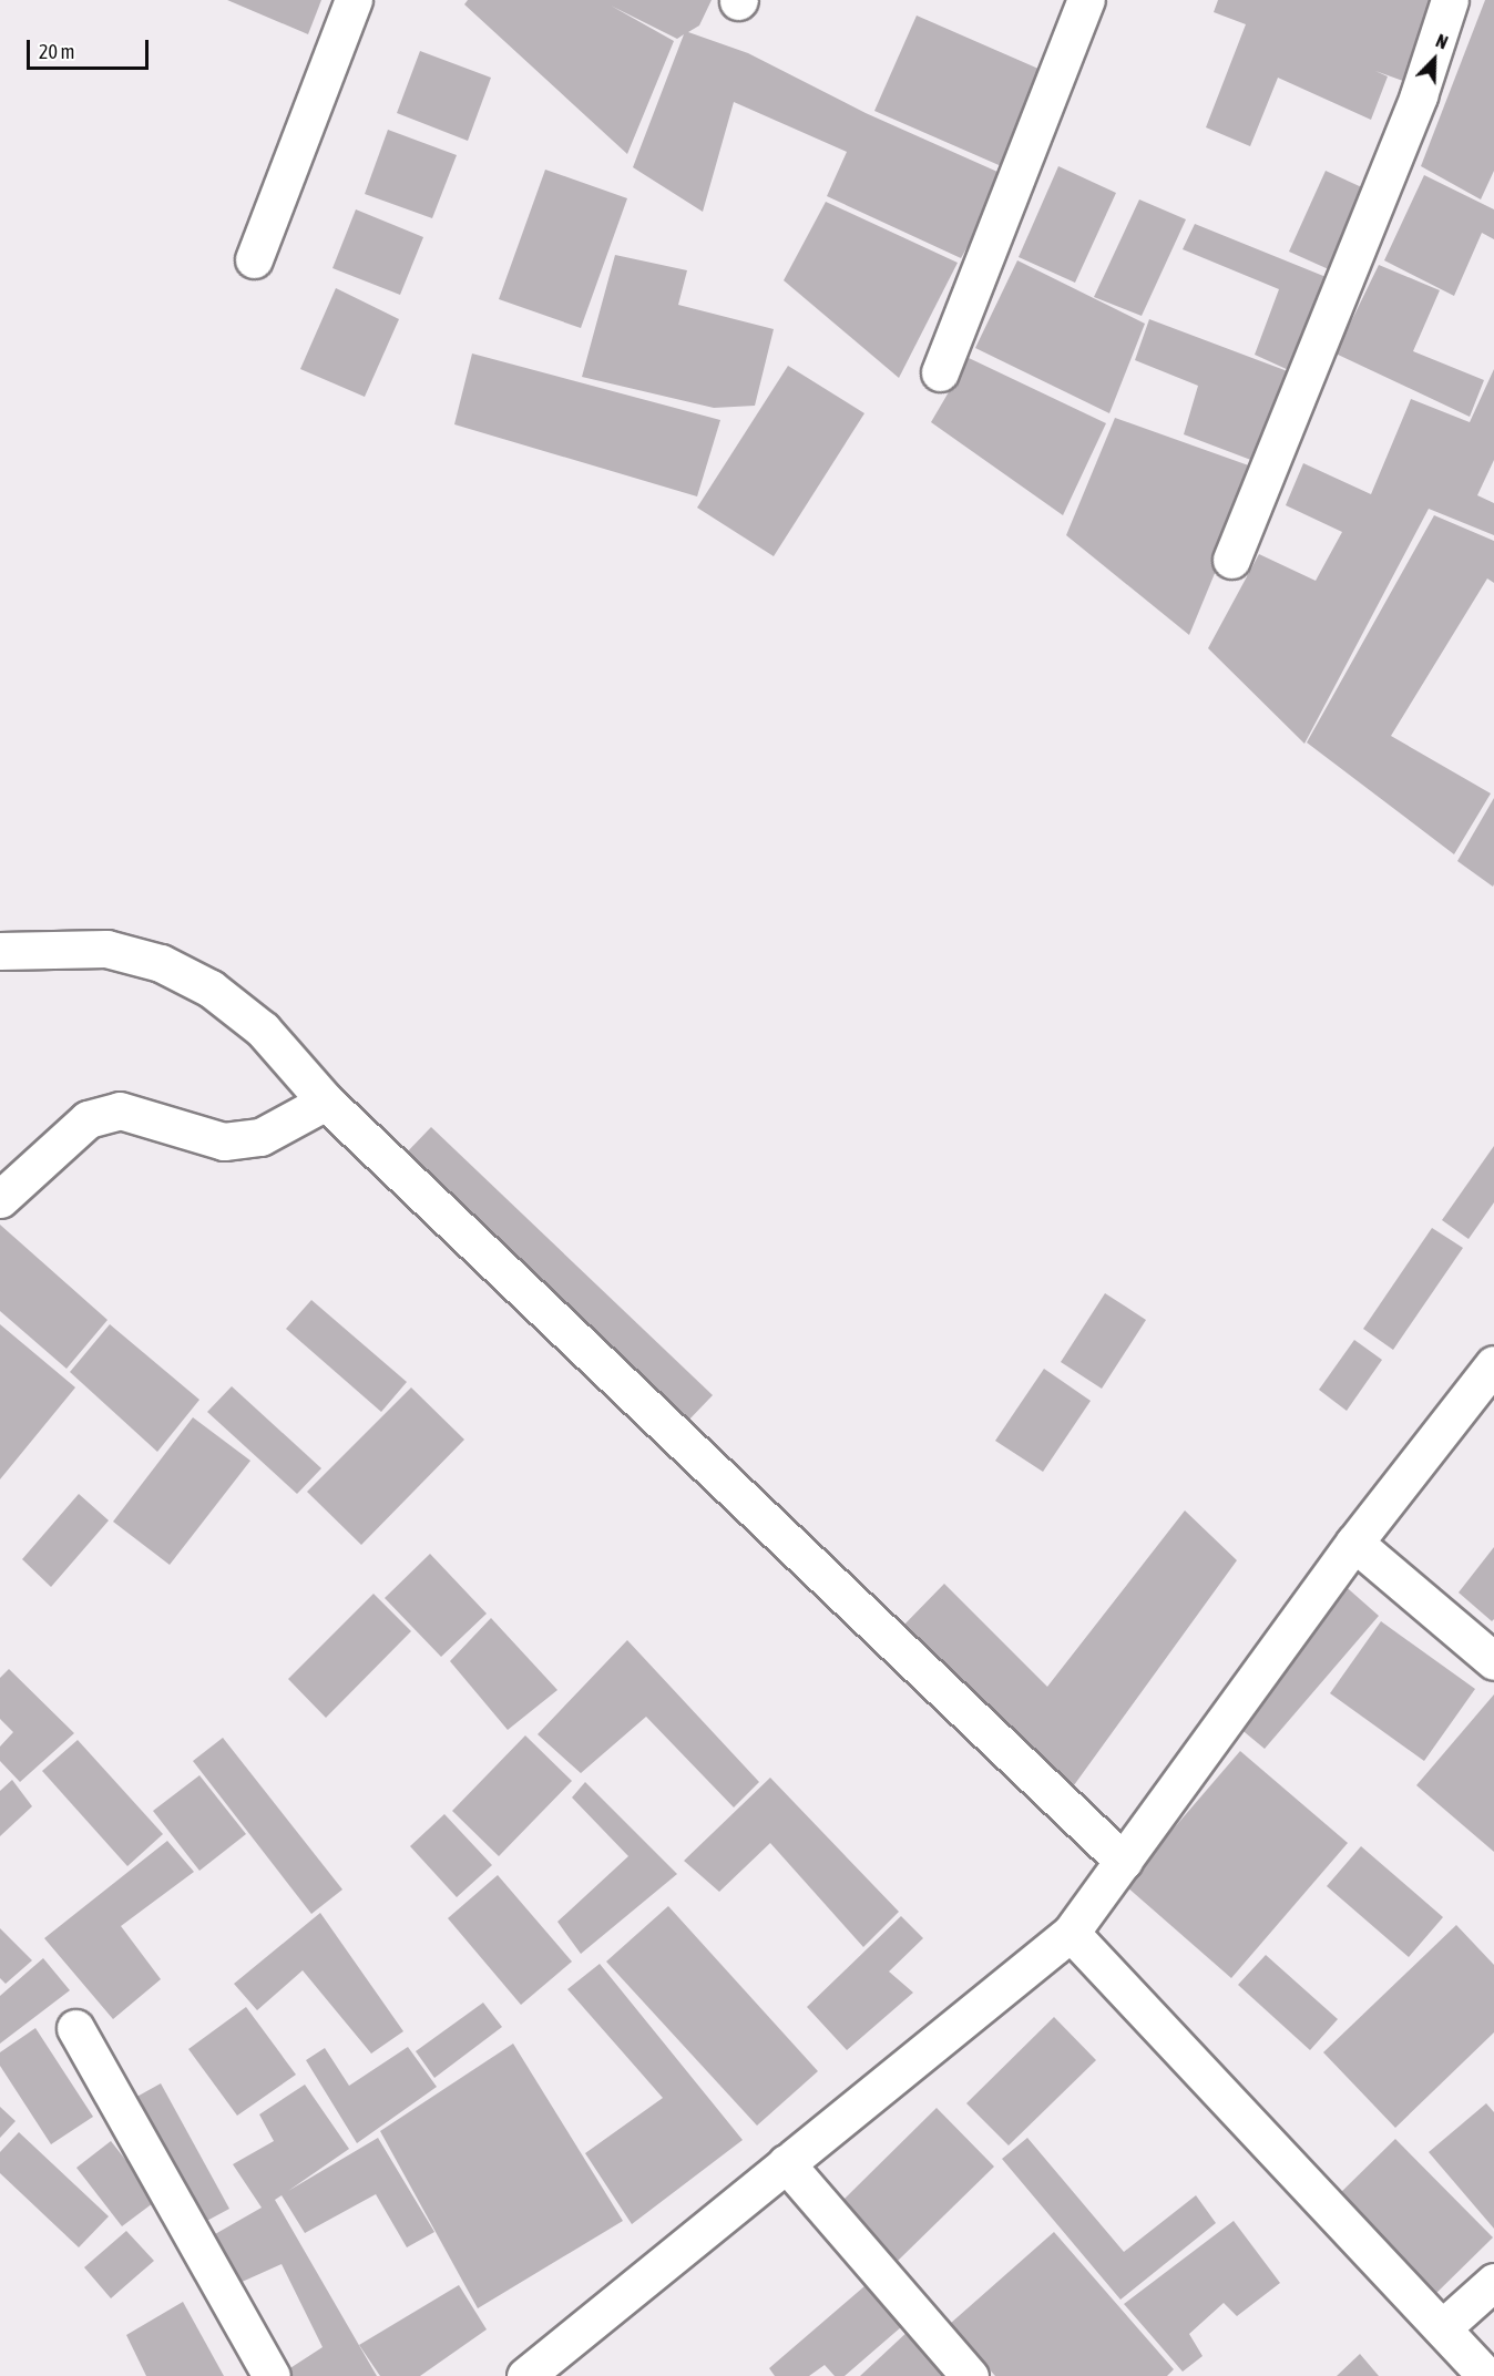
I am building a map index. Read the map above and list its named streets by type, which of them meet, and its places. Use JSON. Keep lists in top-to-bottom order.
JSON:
{
  "scale_bar": "20 m",
  "north": "top right"
}
